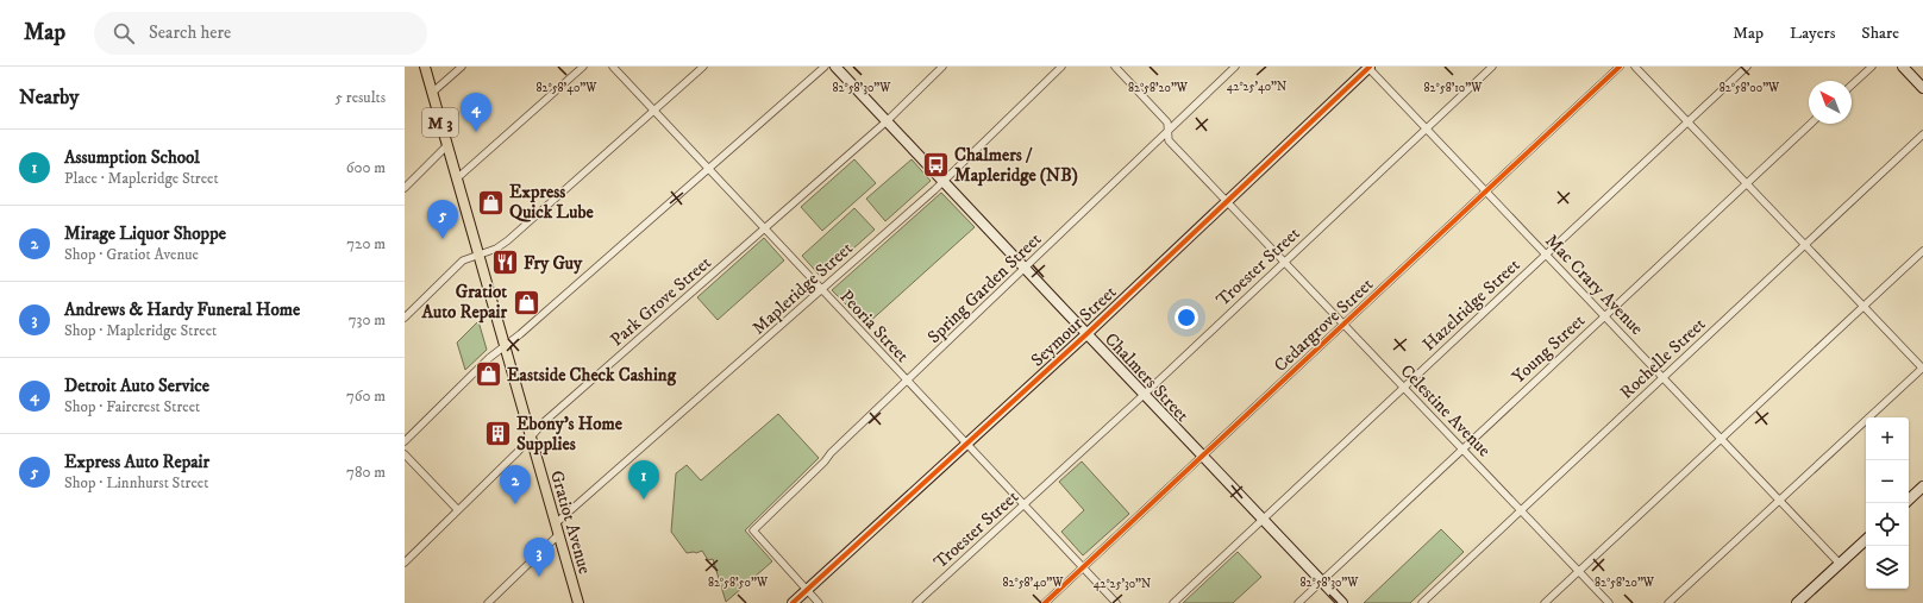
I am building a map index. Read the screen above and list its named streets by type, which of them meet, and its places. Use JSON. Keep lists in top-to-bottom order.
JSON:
{
  "streets": {
    "main road": ["M 3", "Gratiot Avenue"],
    "street": [
      "Troester Street",
      "Mac Crary Avenue",
      "Mapleridge Street",
      "Spring Garden Street",
      "Park Grove Street",
      "Hazelridge Street",
      "Cedargrove Street",
      "Peoria Street",
      "Seymour Street",
      "Young Street",
      "Rochelle Street",
      "Chalmers Street",
      "Celestine Avenue"
    ]
  },
  "crossings": [
    ["Troester Street", "Mac Crary Avenue"],
    ["Troester Street", "Peoria Street"],
    ["Troester Street", "Chalmers Street"],
    ["Troester Street", "Celestine Avenue"],
    ["Mac Crary Avenue", "Hazelridge Street"],
    ["Mac Crary Avenue", "Cedargrove Street"],
    ["Mac Crary Avenue", "Seymour Street"],
    ["Mac Crary Avenue", "Young Street"],
    ["Mac Crary Avenue", "Rochelle Street"],
    ["Mapleridge Street", "Peoria Street"],
    ["Mapleridge Street", "Chalmers Street"],
    ["Mapleridge Street", "Gratiot Avenue"],
    ["Spring Garden Street", "Peoria Street"],
    ["Spring Garden Street", "Seymour Street"],
    ["Spring Garden Street", "Chalmers Street"],
    ["Spring Garden Street", "Celestine Avenue"],
    ["Park Grove Street", "Peoria Street"],
    ["Park Grove Street", "Chalmers Street"],
    ["Park Grove Street", "Gratiot Avenue"],
    ["Hazelridge Street", "Chalmers Street"],
    ["Hazelridge Street", "Celestine Avenue"],
    ["Cedargrove Street", "Peoria Street"],
    ["Cedargrove Street", "Chalmers Street"],
    ["Cedargrove Street", "Celestine Avenue"],
    ["Peoria Street", "Seymour Street"],
    ["Seymour Street", "Chalmers Street"],
    ["Seymour Street", "Celestine Avenue"],
    ["Young Street", "Chalmers Street"],
    ["Young Street", "Celestine Avenue"],
    ["Rochelle Street", "Celestine Avenue"]
  ],
  "places": {
    "bus stop": ["Chalmers / Mapleridge (NB)"],
    "shop": ["Express Quick Lube", "Gratiot Auto Repair", "Eastside Check Cashing"],
    "restaurant": ["Fry Guy"],
    "building": ["Ebony's Home Supplies"]
  },
  "north": "top left",
  "page": {
    "header": "Map",
    "search": "Search here",
    "nav": ["Map", "Layers", "Share"],
    "heading": ["Nearby", "5 results"],
    "pins": [
      "4",
      "5",
      "1",
      "2",
      "3"
    ],
    "list": [
      {
        "mark": "1",
        "name": "Assumption School",
        "note": "Place · Mapleridge Street",
        "value": "600 m"
      },
      {
        "mark": "2",
        "name": "Mirage Liquor Shoppe",
        "note": "Shop · Gratiot Avenue",
        "value": "720 m"
      },
      {
        "mark": "3",
        "name": "Andrews & Hardy Funeral Home",
        "note": "Shop · Mapleridge Street",
        "value": "730 m"
      },
      {
        "mark": "4",
        "name": "Detroit Auto Service",
        "note": "Shop · Faircrest Street",
        "value": "760 m"
      },
      {
        "mark": "5",
        "name": "Express Auto Repair",
        "note": "Shop · Linnhurst Street",
        "value": "780 m"
      }
    ],
    "map_buttons": ["+", "−"]
  },
  "coordinates": [
    "42°25'40\"N",
    "82°58'10\"W",
    "82°58'40\"W",
    "82°58'30\"W",
    "82°58'20\"W",
    "82°58'00\"W",
    "82°58'50\"W",
    "42°25'30\"N"
  ]
}
